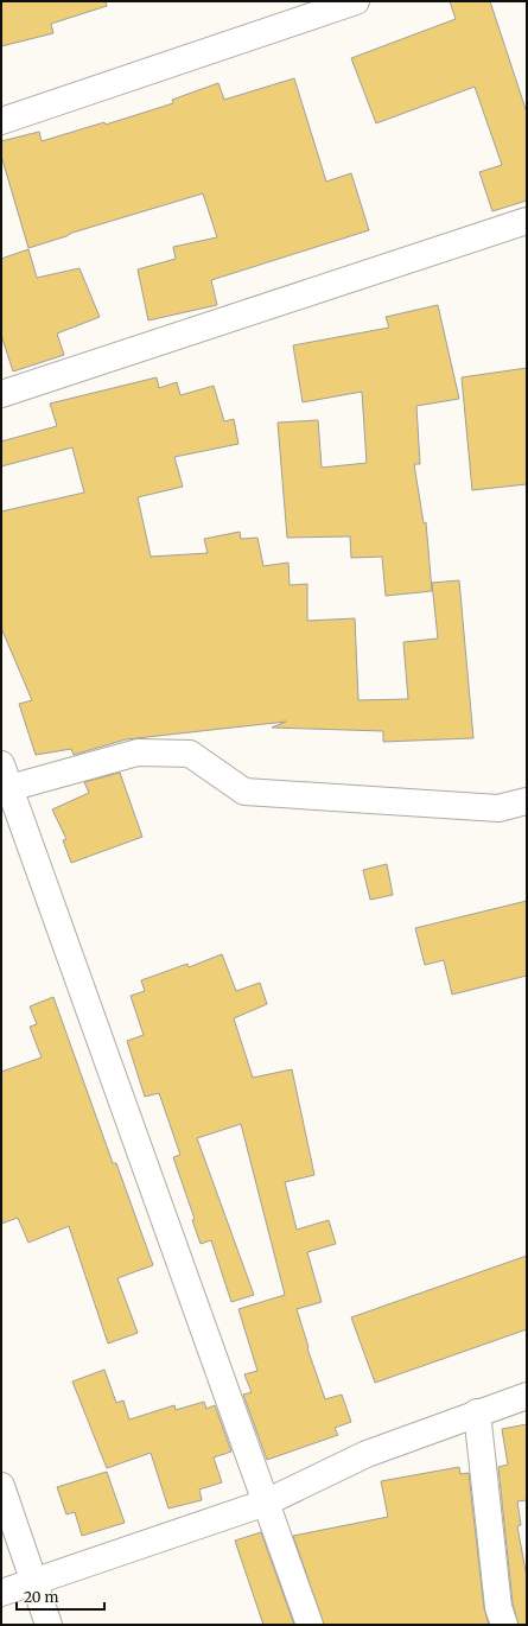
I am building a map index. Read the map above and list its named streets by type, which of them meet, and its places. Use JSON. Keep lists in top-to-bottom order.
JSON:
{
  "scale_bar": "20 m"
}
